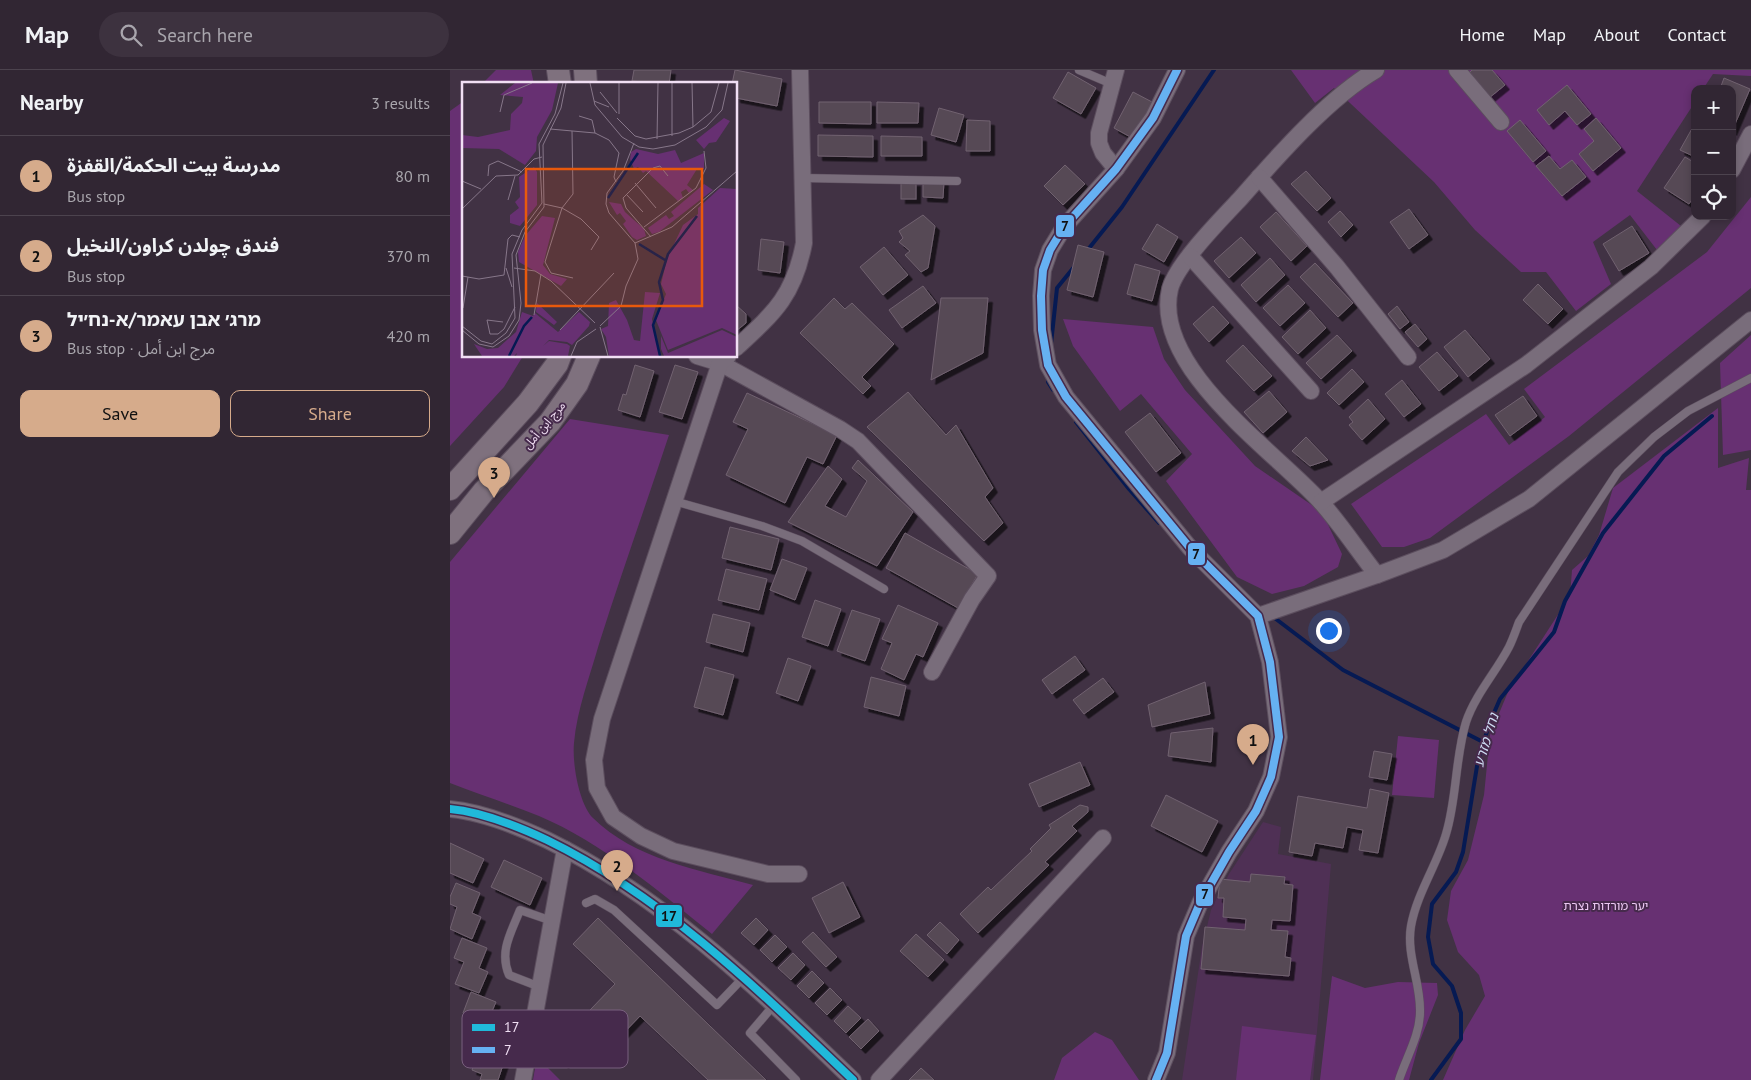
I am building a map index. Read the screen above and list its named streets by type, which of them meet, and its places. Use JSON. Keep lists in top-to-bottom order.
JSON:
{
  "streets": {
    "street": ["مرج ابن أمل"]
  },
  "water": ["נחל מזרע"],
  "parks": ["יער מורדות נצרת"],
  "lines": ["transit line 7", "transit line 17"],
  "legend": ["17", "7"],
  "page": {
    "header": "Map",
    "search": "Search here",
    "nav": [
      "Home",
      "Map",
      "About",
      "Contact"
    ],
    "heading": ["Nearby", "3 results"],
    "map_buttons": ["+", "−"],
    "list": [
      {
        "mark": "1",
        "name": "مدرسة بيت الحكمة/القفزة",
        "note": "Bus stop",
        "value": "80 m"
      },
      {
        "mark": "2",
        "name": "فندق چولدن كراون/النخيل",
        "note": "Bus stop",
        "value": "370 m"
      },
      {
        "mark": "3",
        "name": "מרג׳ אבן עאמר/א-נח׳יל",
        "note": "Bus stop · مرج ابن أمل",
        "value": "420 m"
      }
    ],
    "buttons": ["Save", "Share"],
    "pins": ["3", "1", "2"]
  }
}
